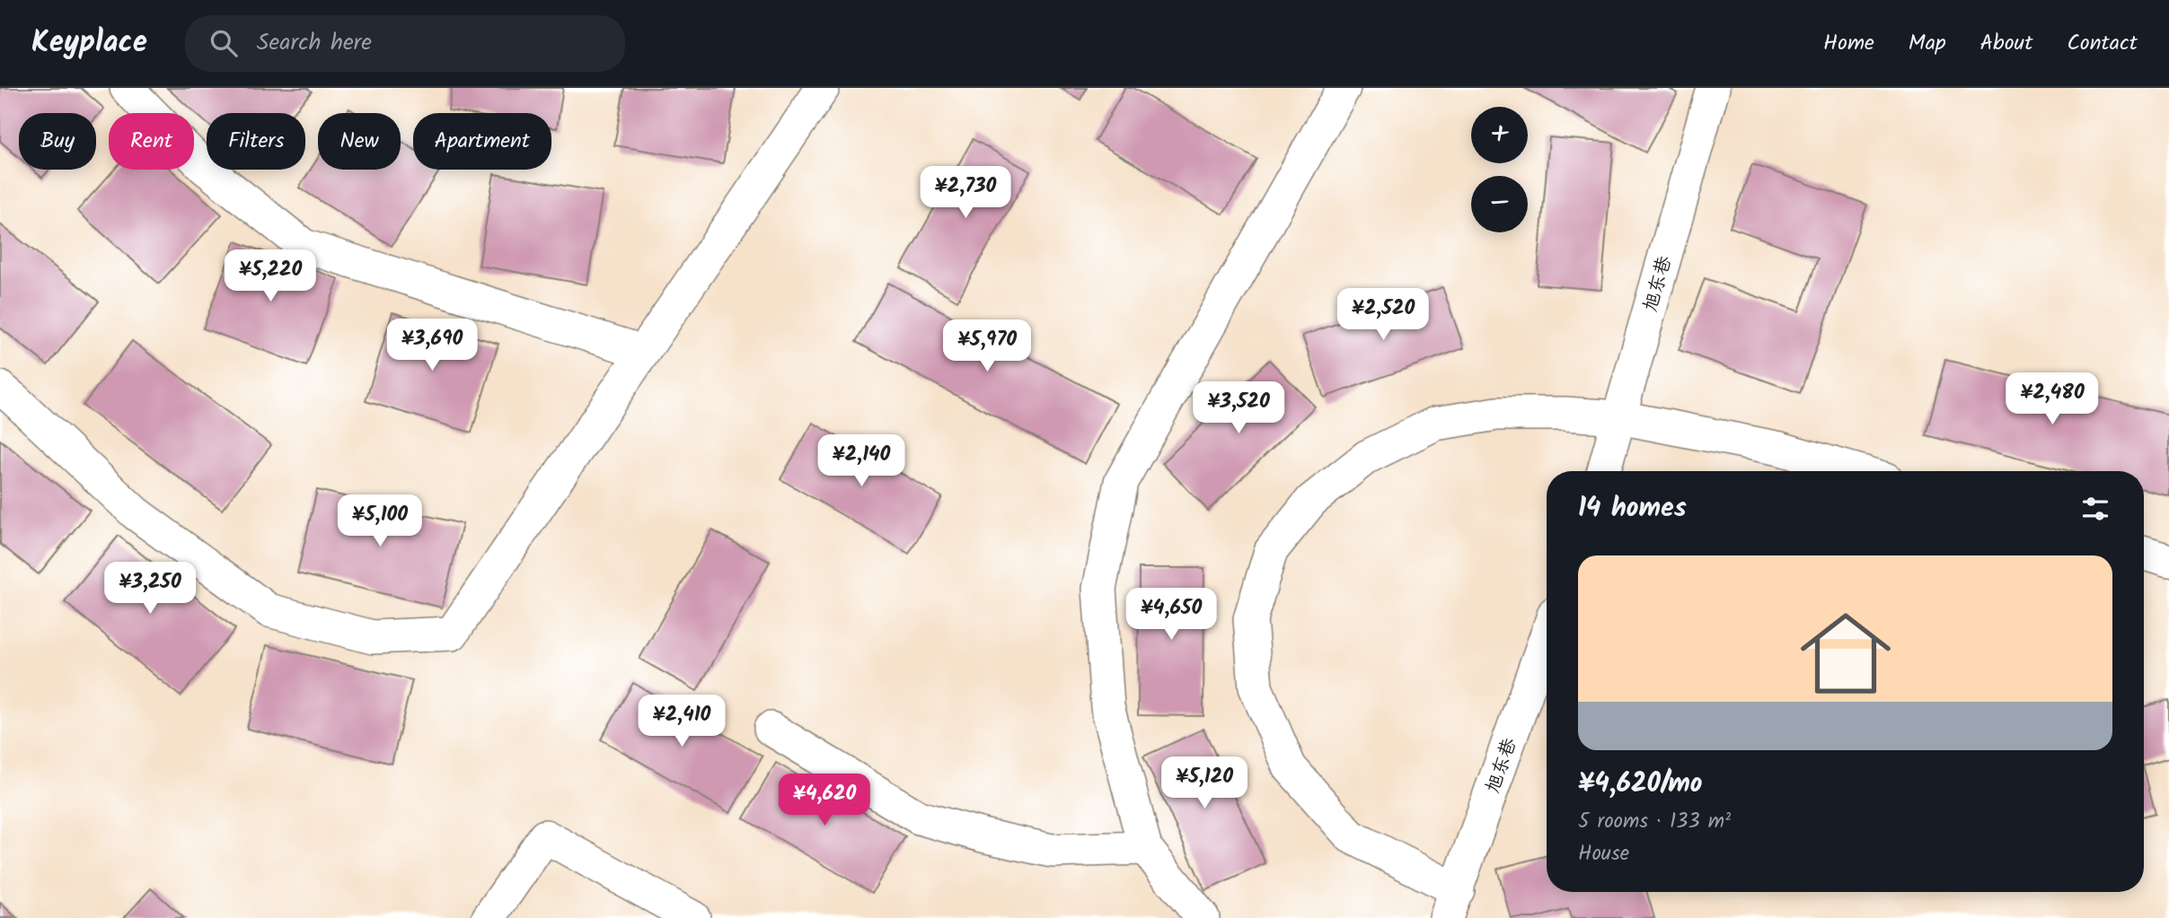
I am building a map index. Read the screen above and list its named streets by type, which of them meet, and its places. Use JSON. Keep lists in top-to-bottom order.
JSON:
{
  "streets": {
    "street": ["旭东巷"]
  },
  "page": {
    "header": "Keyplace",
    "search": "Search here",
    "nav": [
      "Home",
      "Map",
      "About",
      "Contact"
    ],
    "map_buttons": ["+", "−"],
    "chip": [
      "Buy",
      "Rent",
      "Filters",
      "New",
      "Apartment"
    ],
    "price": [
      "¥2,730",
      "¥5,220",
      "¥2,520",
      "¥3,690",
      "¥5,970",
      "¥2,480",
      "¥3,520",
      "¥2,140",
      "¥5,100",
      "¥3,250",
      "¥4,650",
      "¥2,410",
      "¥5,120",
      "¥4,620"
    ],
    "heading": "14 homes",
    "list": [
      {
        "name": "¥4,620/mo",
        "note": "5 rooms · 133 m² · House"
      }
    ]
  }
}
